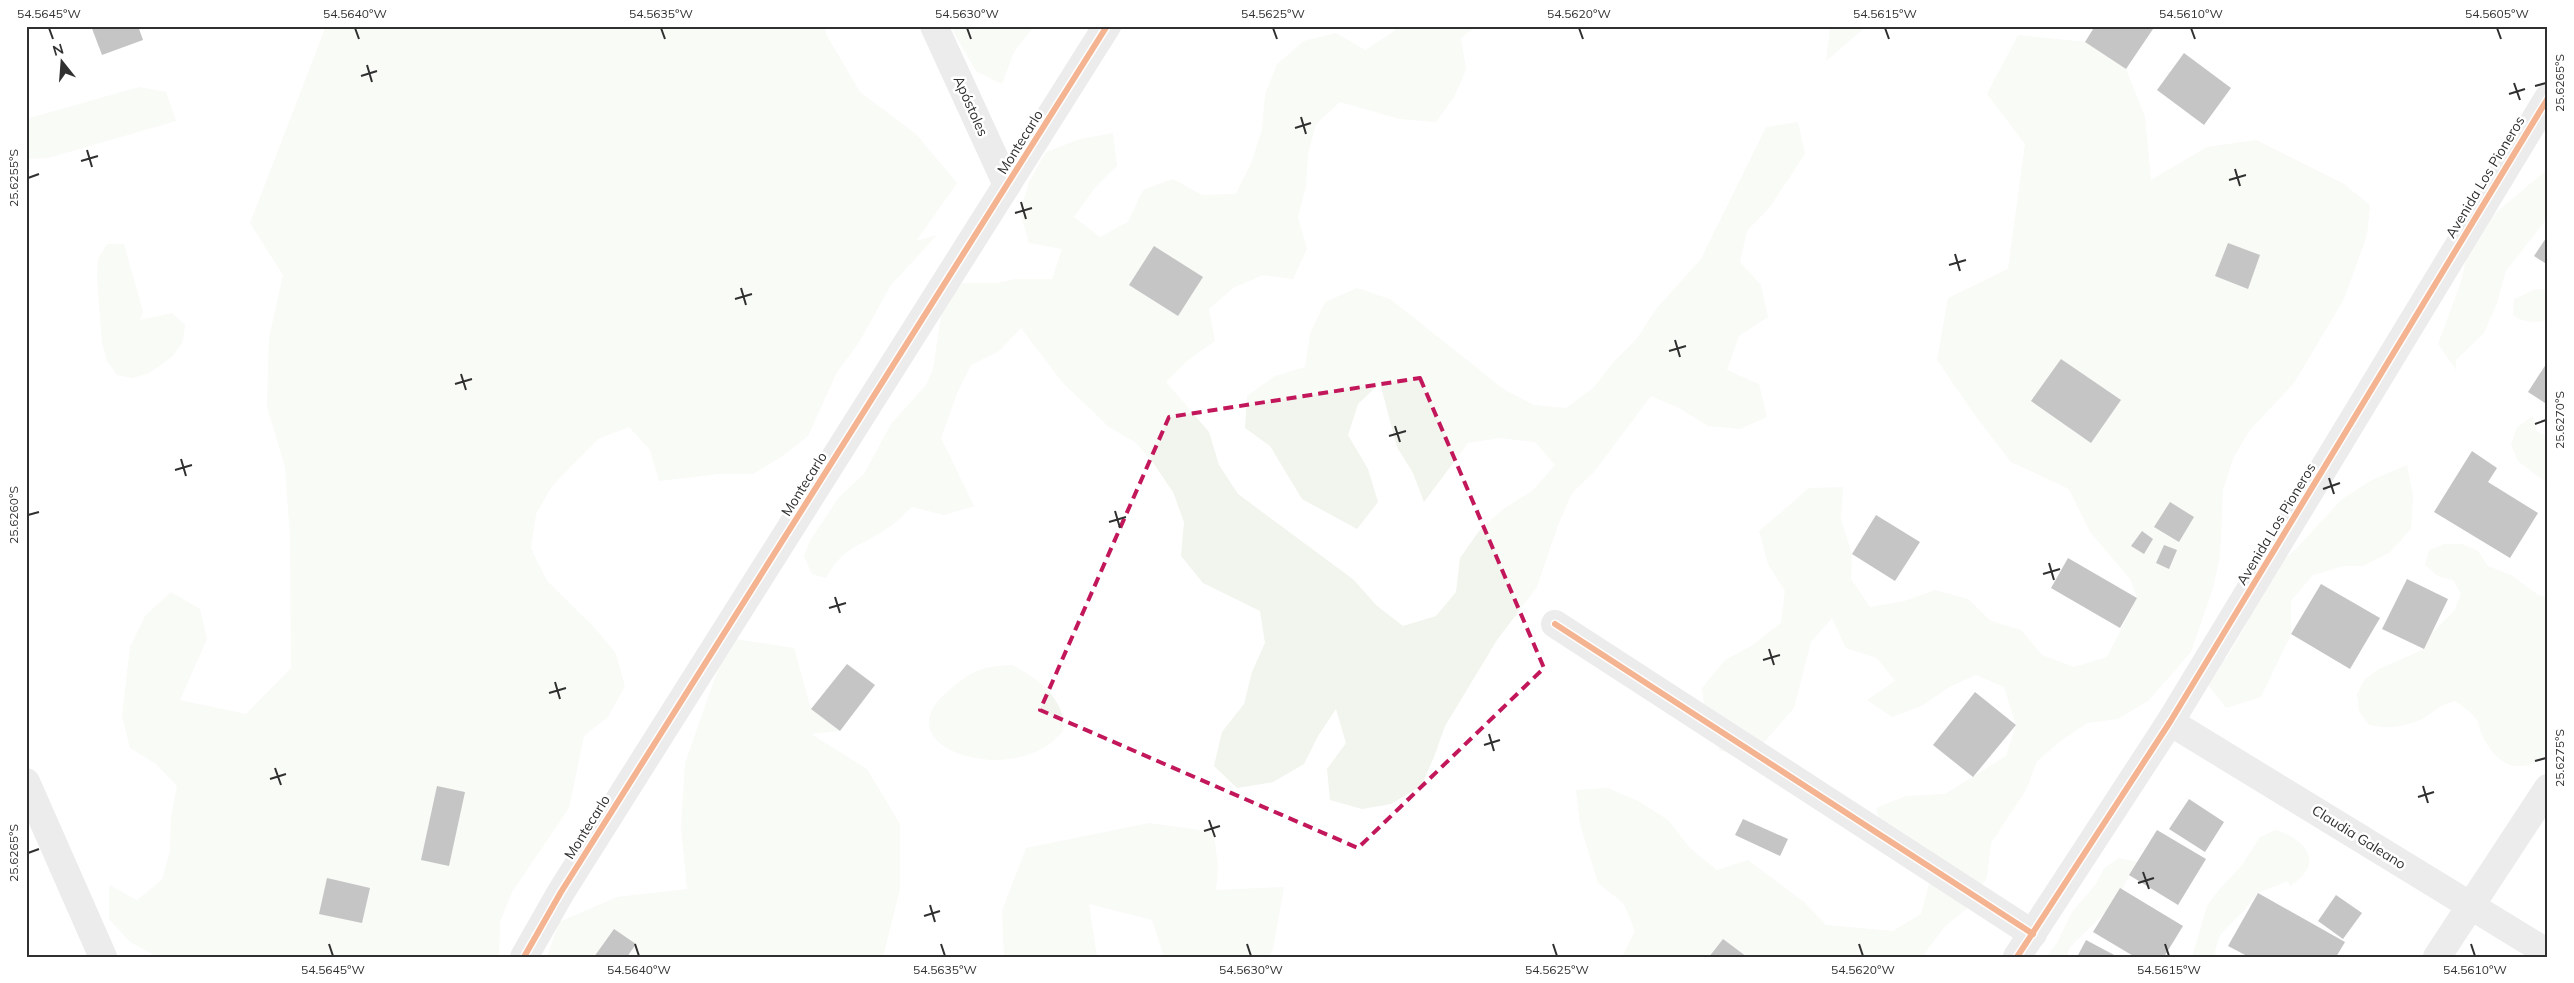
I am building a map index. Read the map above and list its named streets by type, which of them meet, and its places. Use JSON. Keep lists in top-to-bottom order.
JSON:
{
  "streets": {
    "street": [
      "Apóstoles",
      "Montecarlo",
      "Avenida Los Pioneros",
      "Claudia Galeano"
    ]
  },
  "crossings": [
    ["Apóstoles", "Montecarlo"],
    ["Avenida Los Pioneros", "Claudia Galeano"]
  ],
  "north": "top",
  "coordinates": [
    "54.5645°W",
    "54.5640°W",
    "54.5635°W",
    "54.5630°W",
    "54.5625°W",
    "54.5620°W",
    "54.5615°W",
    "54.5610°W",
    "54.5605°W",
    "25.6265°S",
    "25.6255°S",
    "25.6270°S",
    "25.6260°S",
    "25.6275°S"
  ]
}
